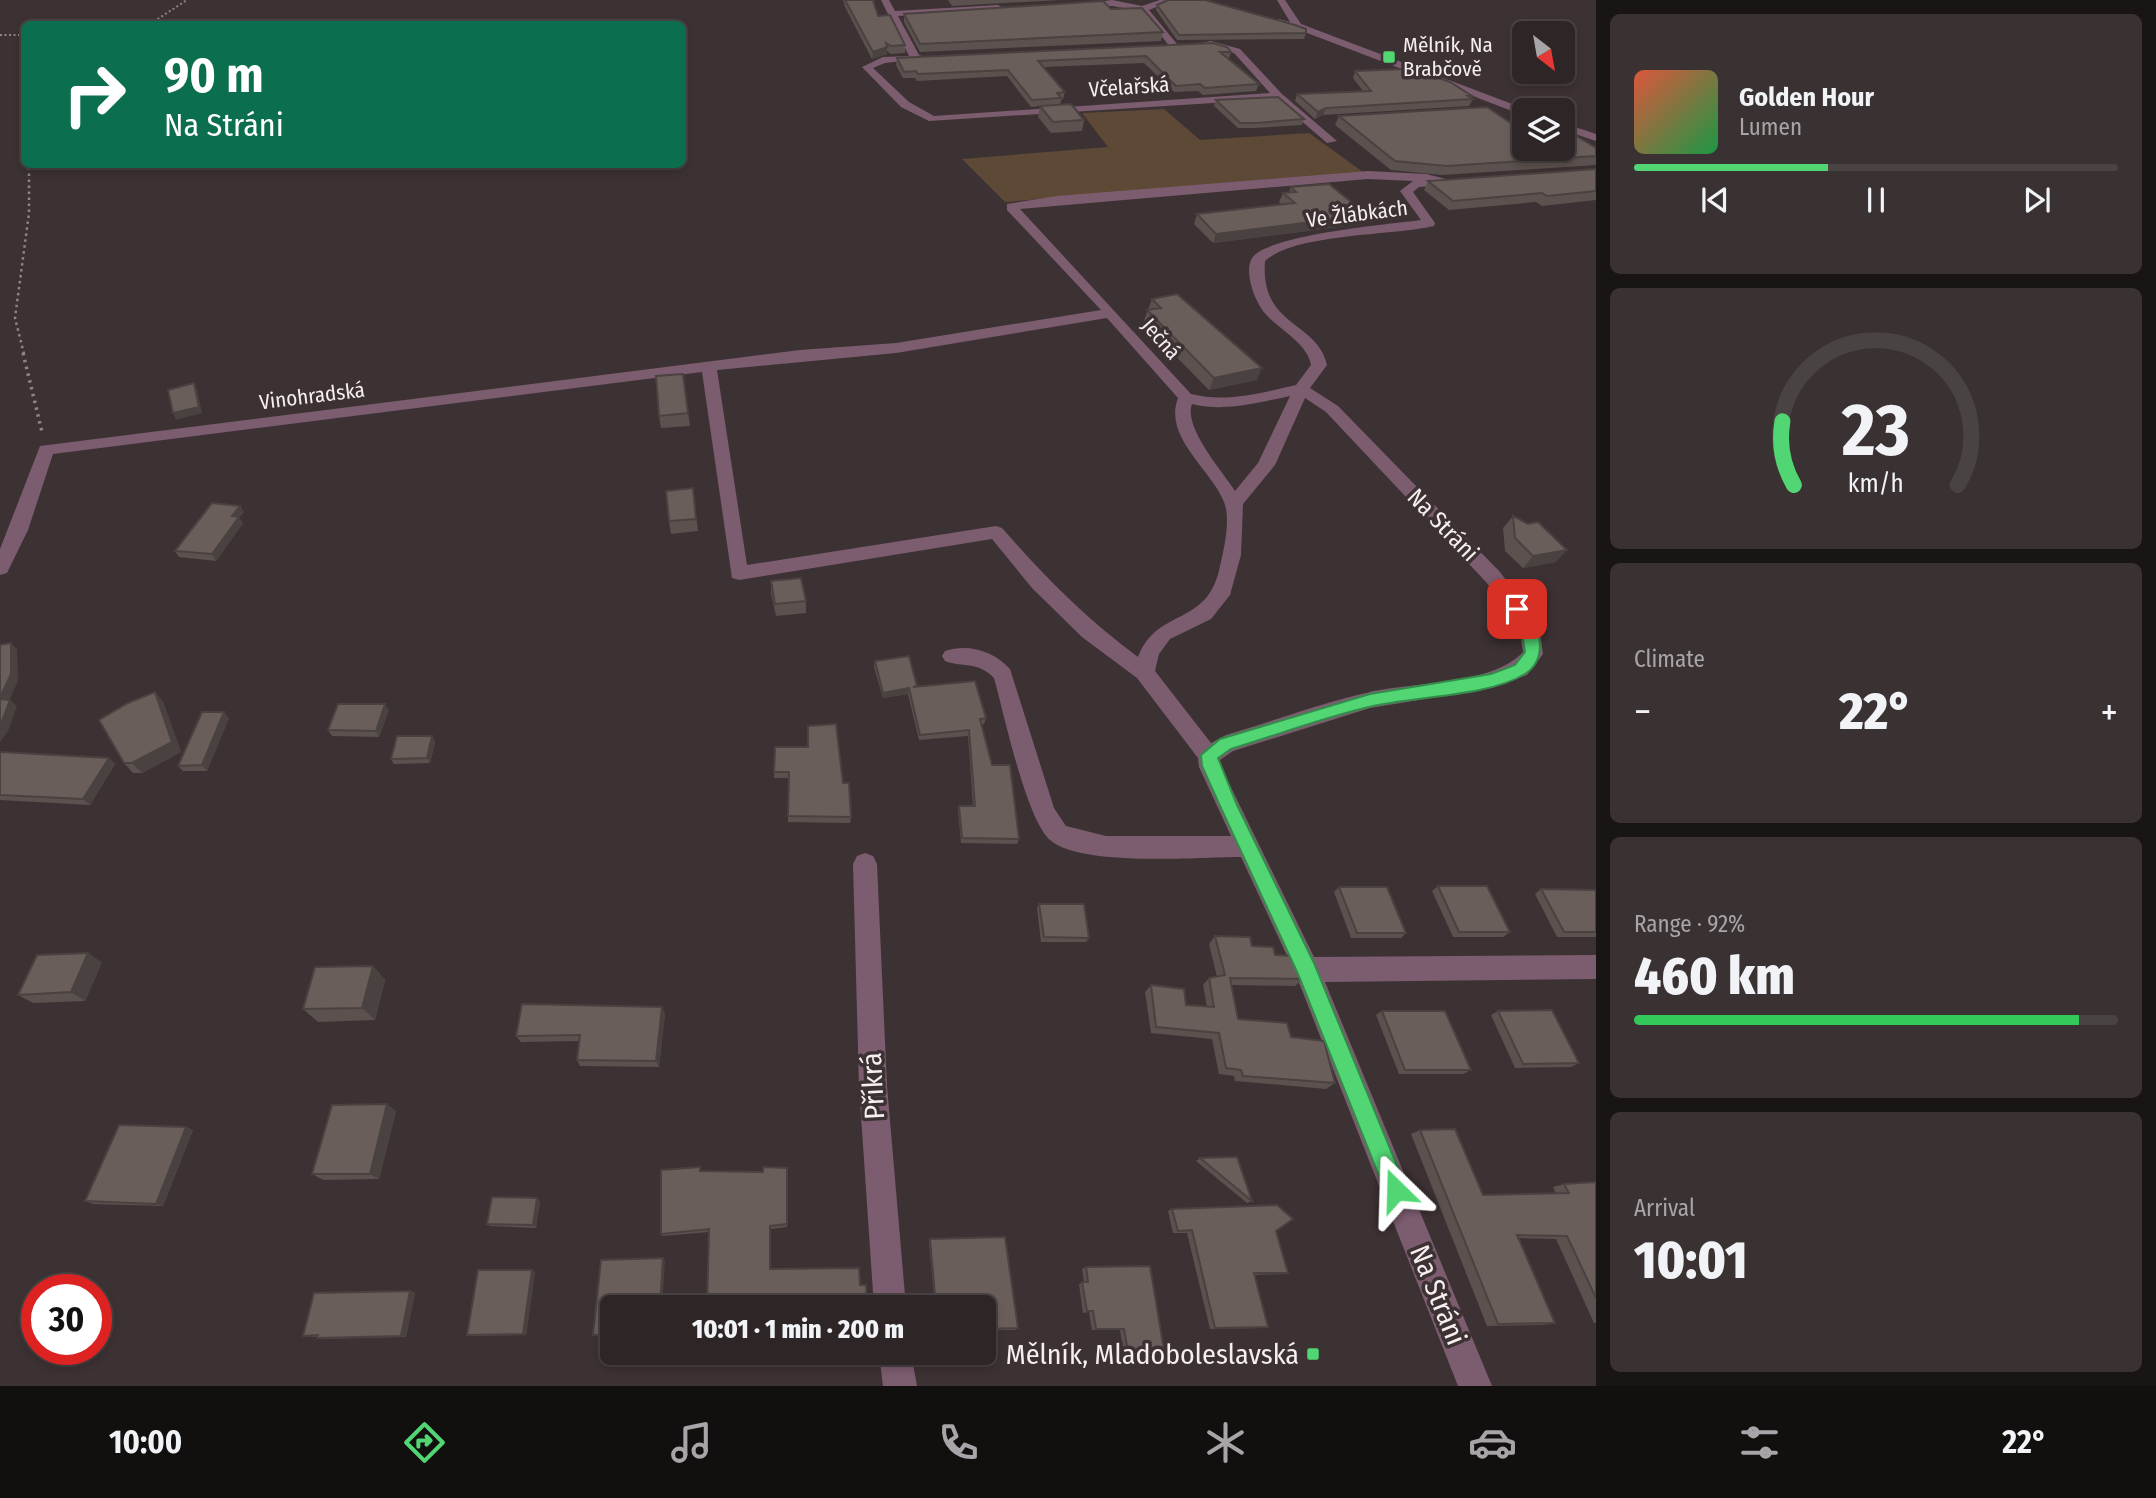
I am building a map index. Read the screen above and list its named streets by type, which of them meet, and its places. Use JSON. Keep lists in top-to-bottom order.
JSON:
{
  "streets": {
    "street": [
      "Včelařská",
      "Ve Žlábkách",
      "Ječná",
      "Vinohradská",
      "Na Stráni",
      "Příkrá"
    ]
  },
  "crossings": [
    ["Ve Žlábkách", "Ječná"],
    ["Ve Žlábkách", "Na Stráni"],
    ["Ječná", "Vinohradská"]
  ],
  "places": {
    "transit": ["Mělník, Na Brabčově", "Mělník, Mladoboleslavská"]
  },
  "north": "bottom right",
  "page": {
    "turn": ["90 m", "Na Stráni"],
    "song": ["Golden Hour", "Lumen"],
    "tile": [
      "Climate",
      ["Range · 92%", "460 km"],
      ["Arrival", "10:01"]
    ],
    "heat": ["−", "22°", "+"],
    "limit": "30",
    "trip": "10:01 · 1 min · 200 m",
    "tabs": ["10:00", "22°"],
    "gauge": ["23", "km/h"]
  }
}
